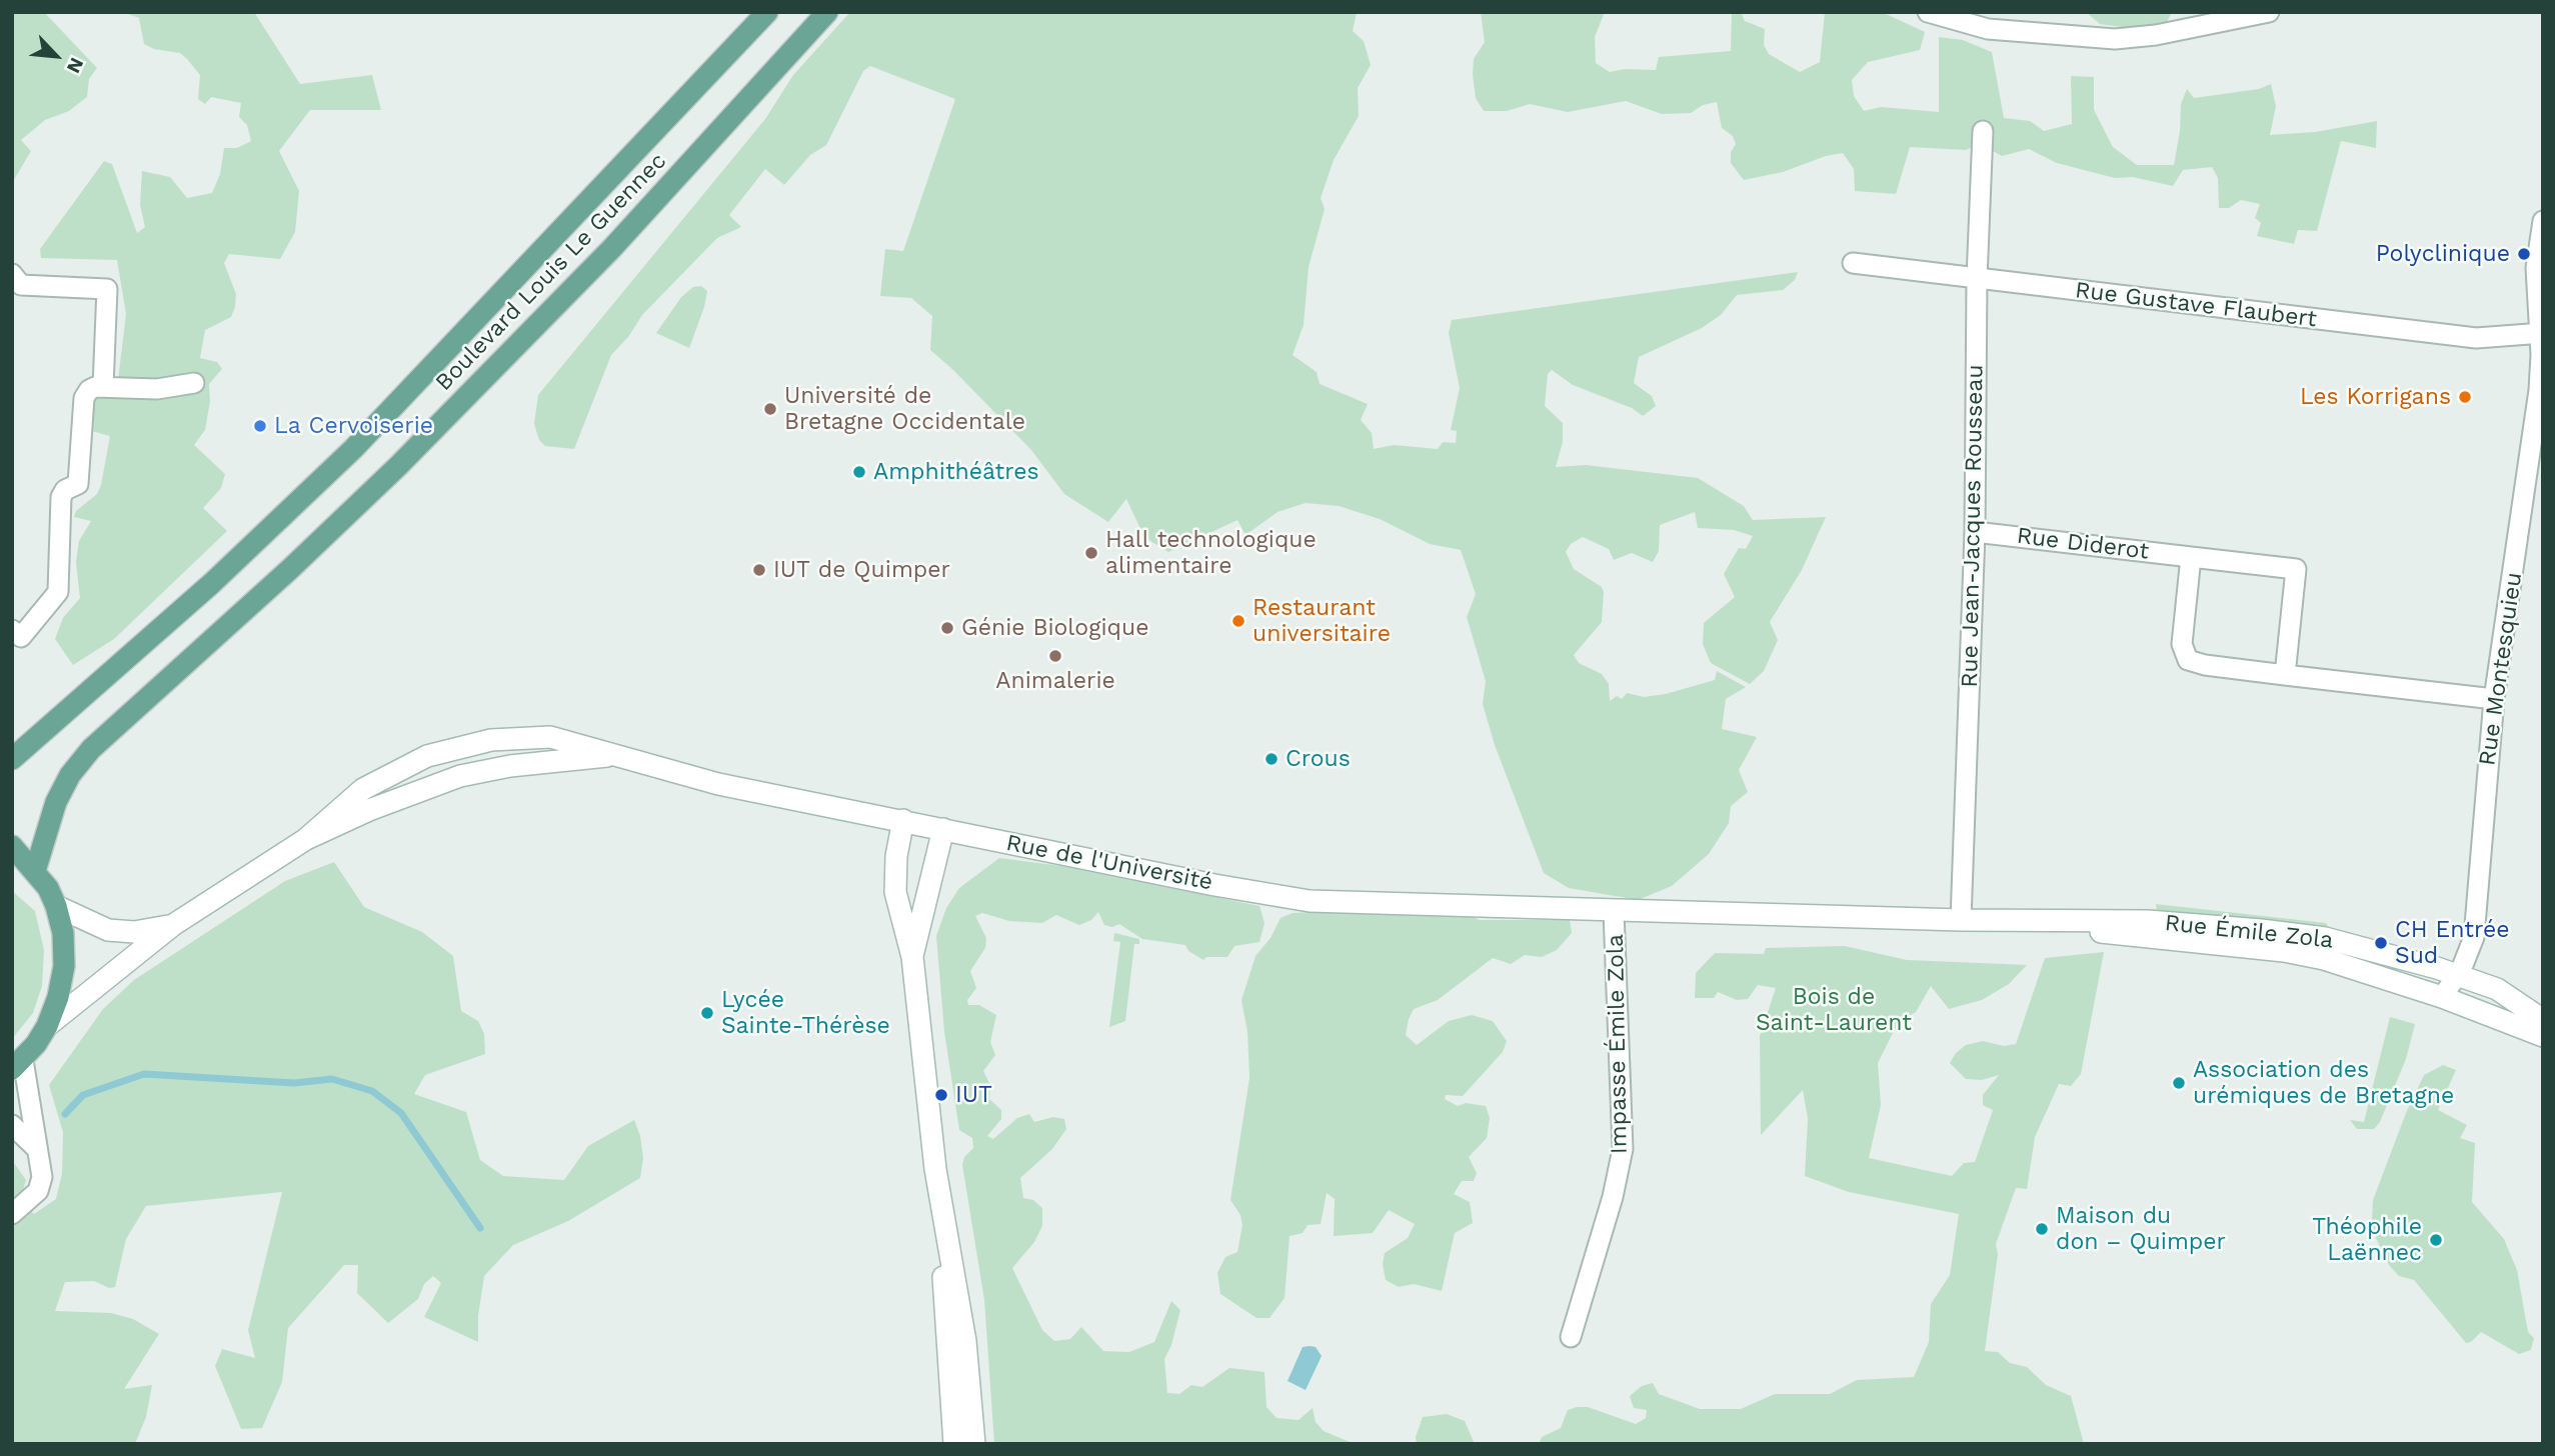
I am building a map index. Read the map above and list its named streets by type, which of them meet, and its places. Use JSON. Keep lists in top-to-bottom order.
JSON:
{
  "streets": {
    "main road": ["Boulevard Louis Le Guennec"],
    "street": [
      "Rue Gustave Flaubert",
      "Rue Jean-Jacques Rousseau",
      "Rue Diderot",
      "Rue Montesquieu",
      "Rue de l'Université",
      "Rue Émile Zola",
      "Impasse Émile Zola"
    ]
  },
  "crossings": [
    ["Rue Gustave Flaubert", "Rue Jean-Jacques Rousseau"],
    ["Rue Gustave Flaubert", "Rue Montesquieu"],
    ["Rue Jean-Jacques Rousseau", "Rue Diderot"],
    ["Rue Jean-Jacques Rousseau", "Rue Émile Zola"],
    ["Rue Montesquieu", "Rue Émile Zola"],
    ["Rue de l'Université", "Rue Émile Zola"],
    ["Rue de l'Université", "Impasse Émile Zola"],
    ["Rue Émile Zola", "Impasse Émile Zola"]
  ],
  "parks": ["Bois de Saint-Laurent"],
  "places": [
    "Polyclinique",
    "Les Korrigans",
    "Université de Bretagne Occidentale",
    "La Cervoiserie",
    "Amphithéâtres",
    "Hall technologique alimentaire",
    "IUT de Quimper",
    "Restaurant universitaire",
    "Génie Biologique",
    "Animalerie",
    "Crous",
    "CH Entrée Sud",
    "Lycée Sainte-Thérèse",
    "Association des urémiques de Bretagne",
    "IUT",
    "Maison du don – Quimper",
    "Théophile Laënnec"
  ],
  "north": "bottom right"
}
